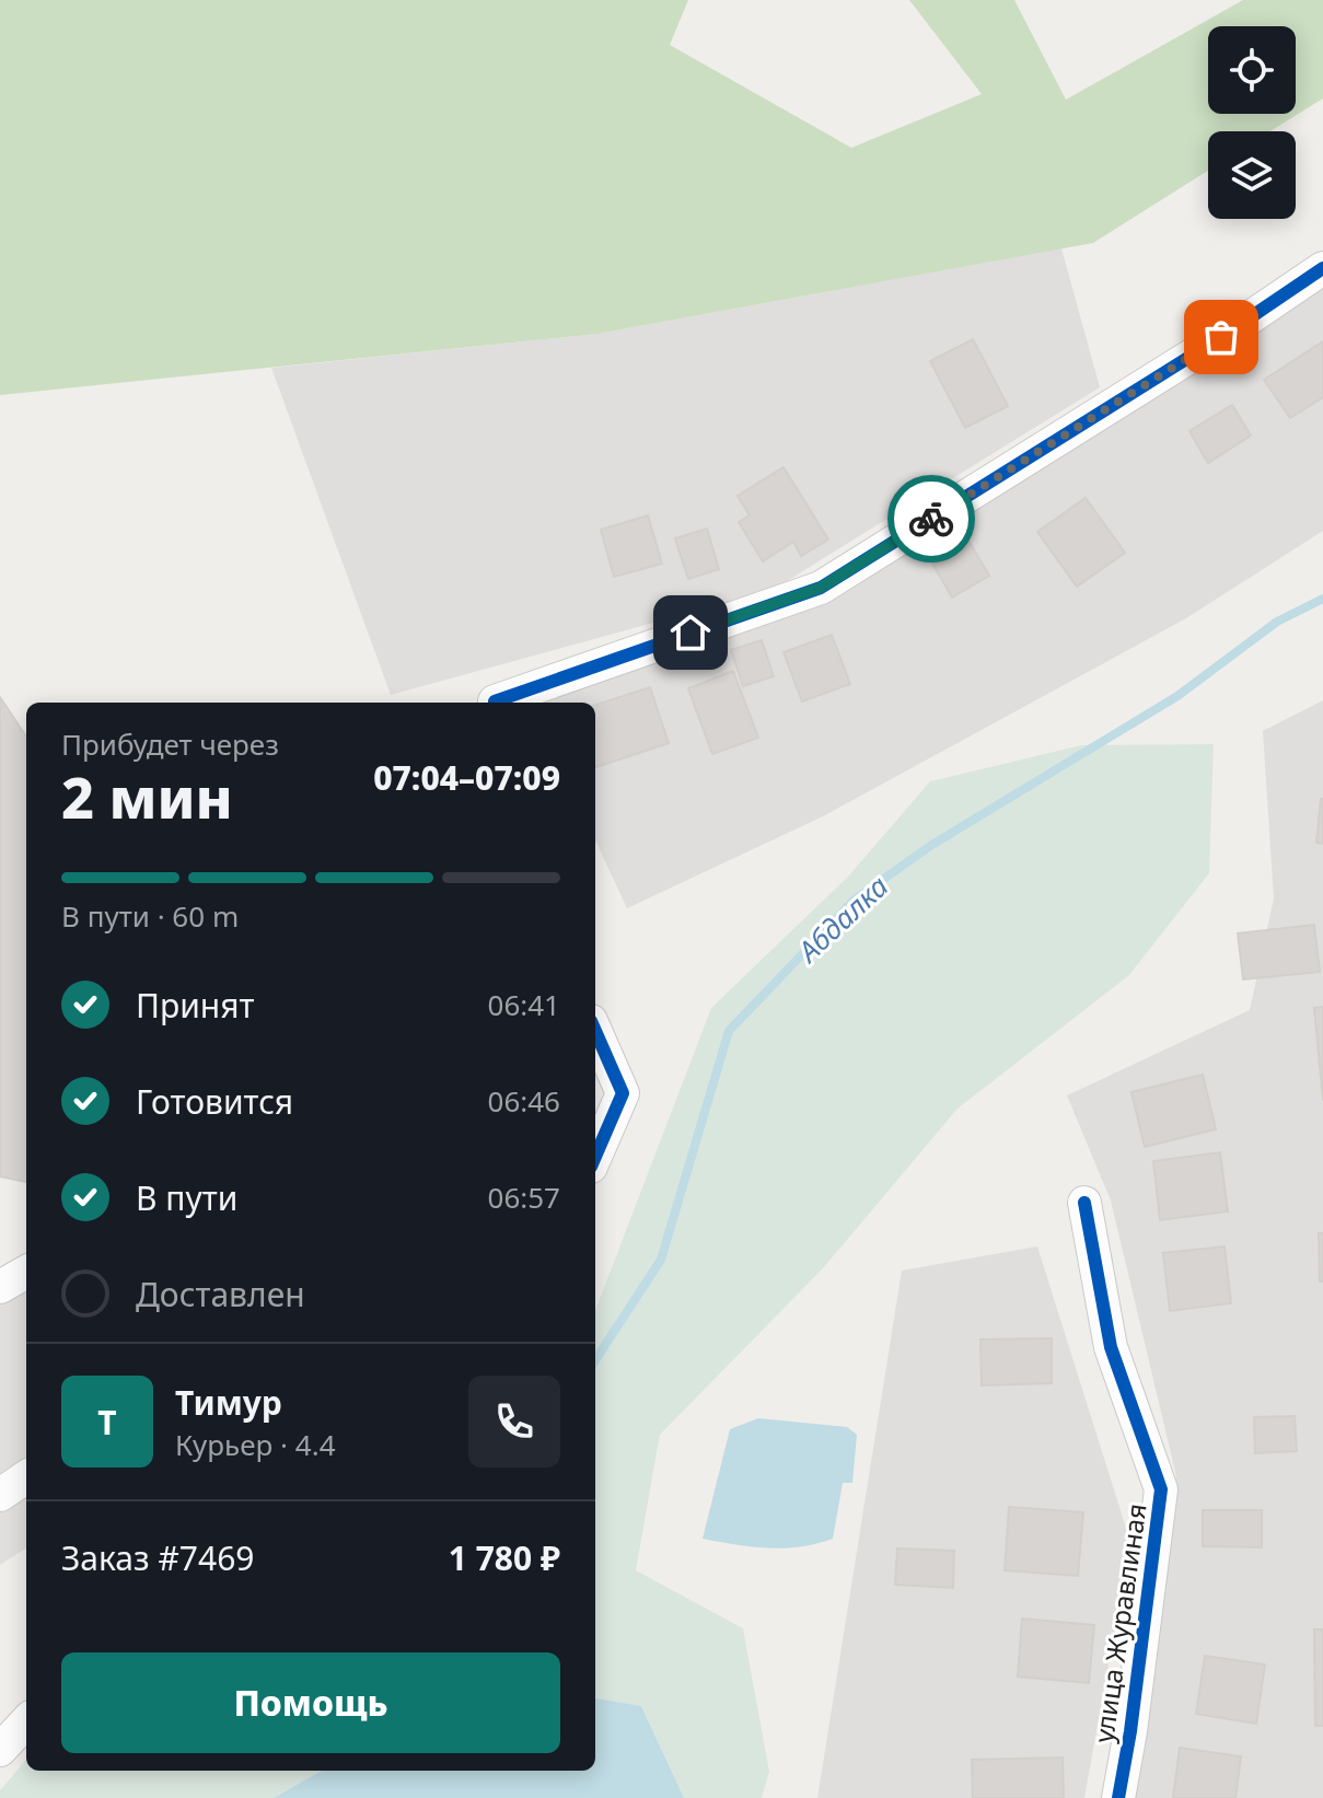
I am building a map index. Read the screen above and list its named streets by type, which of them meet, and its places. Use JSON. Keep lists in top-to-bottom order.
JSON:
{
  "streets": {
    "street": ["улица Журавлиная"]
  },
  "water": ["Абдалка"],
  "page": {
    "heading": ["2 мин", "Прибудет через", "07:04–07:09"],
    "panel": [
      "Тимур",
      "Курьер · 4.4",
      "Заказ #7469",
      "1 780 ₽"
    ],
    "bar": "В пути · 60 m",
    "list": [
      ["Принят", "06:41"],
      ["Готовится", "06:46"],
      ["В пути", "06:57"],
      "Доставлен"
    ],
    "round": "Т",
    "buttons": "Помощь"
  }
}
